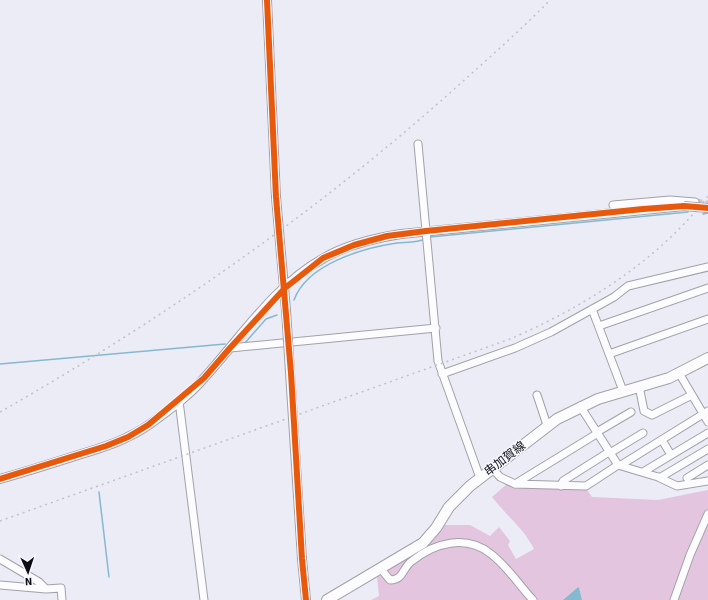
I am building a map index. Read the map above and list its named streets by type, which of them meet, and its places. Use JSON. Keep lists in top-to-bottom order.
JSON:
{
  "streets": {
    "main road": ["串加賀線"]
  },
  "north": "bottom"
}
